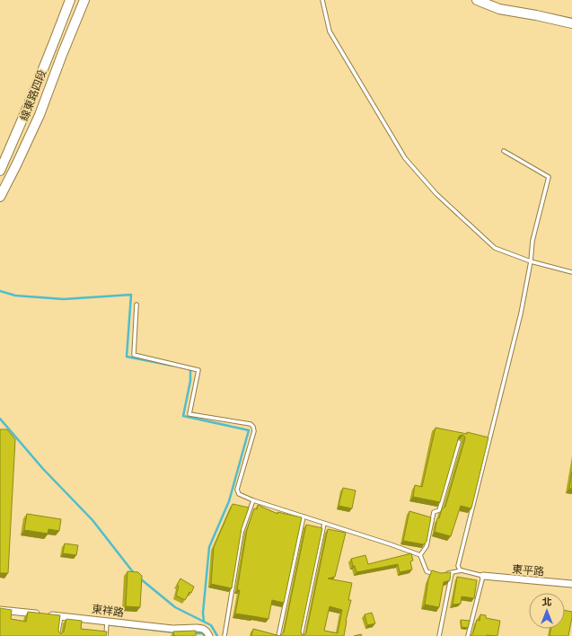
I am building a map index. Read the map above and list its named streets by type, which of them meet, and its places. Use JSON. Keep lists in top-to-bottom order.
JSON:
{
  "streets": {
    "main road": ["線東路四段"],
    "street": ["東平路", "東祥路"]
  },
  "north": "top"
}
